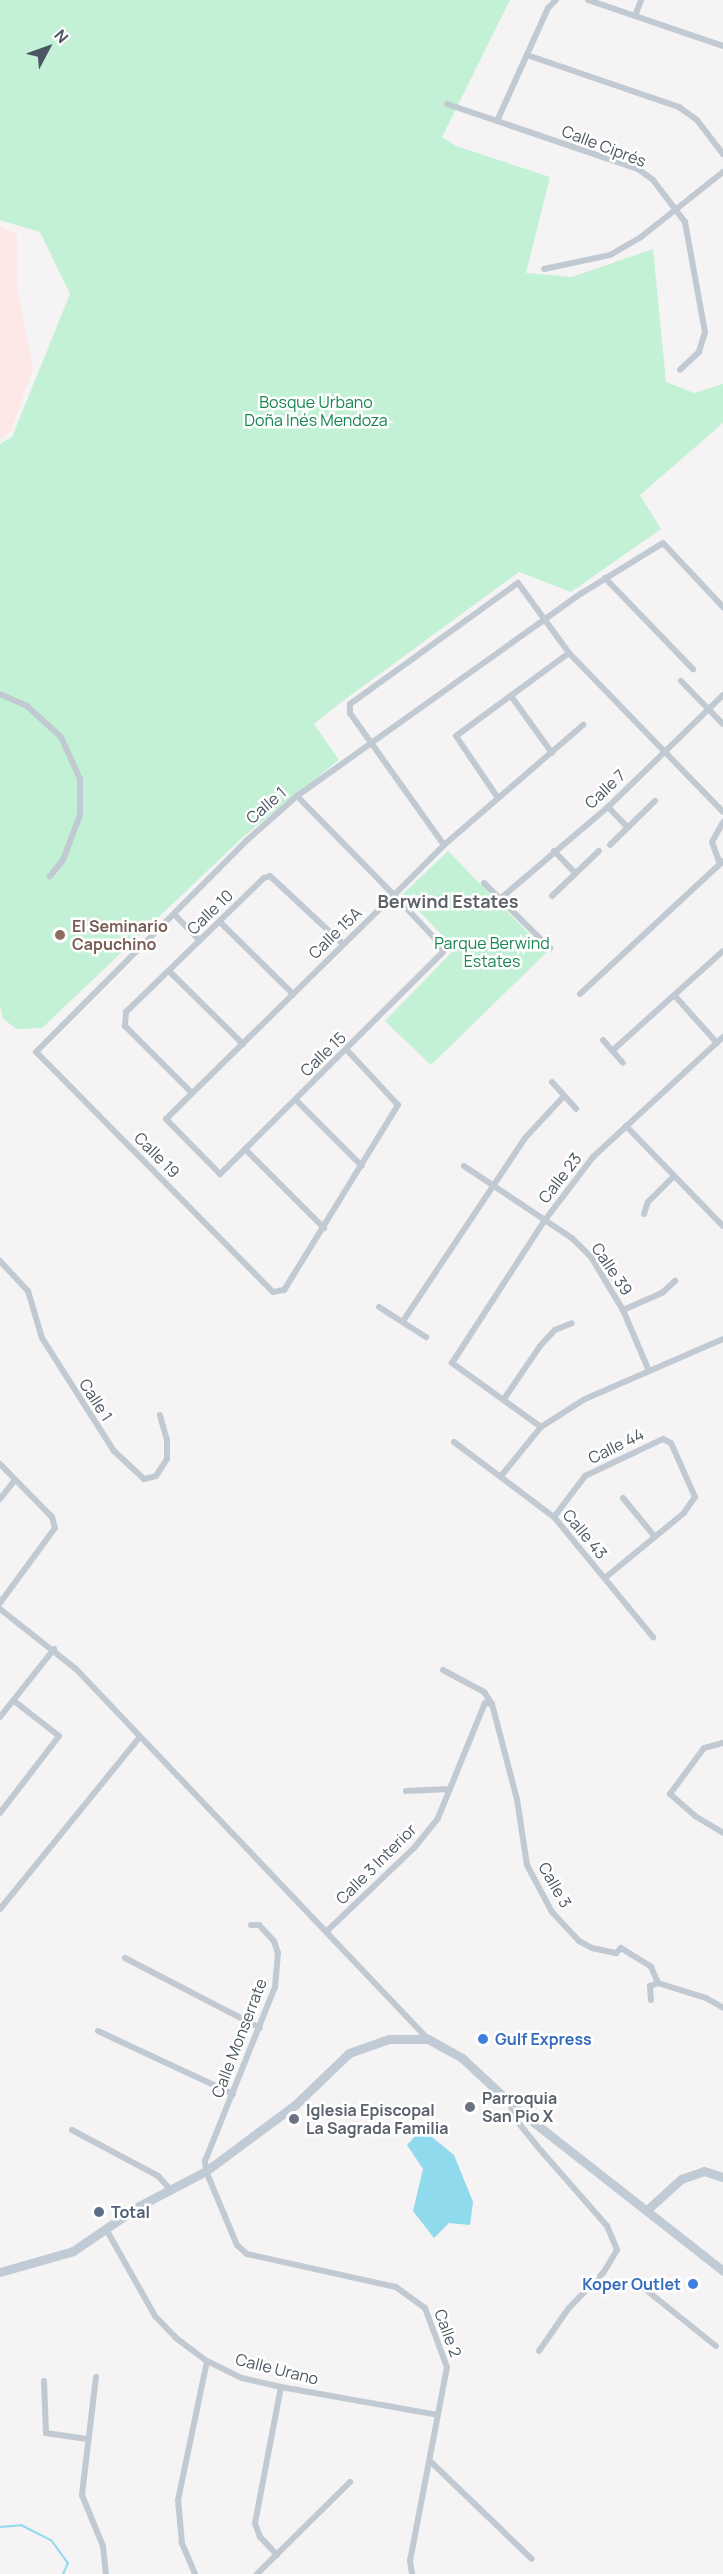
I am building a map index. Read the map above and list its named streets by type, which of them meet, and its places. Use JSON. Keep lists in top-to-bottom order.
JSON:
{
  "streets": {
    "street": [
      "Calle Ciprés",
      "Calle 7",
      "Calle 1",
      "Calle 10",
      "Calle 15A",
      "Calle 15",
      "Calle 19",
      "Calle 23",
      "Calle 39",
      "Calle 44",
      "Calle 43",
      "Calle 3 Interior",
      "Calle 3",
      "Calle Monserrate",
      "Calle 2",
      "Calle Urano"
    ]
  },
  "crossings": [
    ["Calle 1", "Calle 19"],
    ["Calle 10", "Calle 15A"],
    ["Calle 15A", "Calle 15"],
    ["Calle 23", "Calle 39"],
    ["Calle 44", "Calle 43"],
    ["Calle 3 Interior", "Calle 3"],
    ["Calle Monserrate", "Calle 2"],
    ["Calle 2", "Calle Urano"]
  ],
  "districts": ["Berwind Estates"],
  "parks": ["Bosque Urbano Doña Inés Mendoza", "Parque Berwind Estates"],
  "places": [
    "El Seminario Capuchino",
    "Gulf Express",
    "Parroquia San Pio X",
    "Iglesia Episcopal La Sagrada Familia",
    "Total",
    "Koper Outlet"
  ],
  "north": "top right"
}
